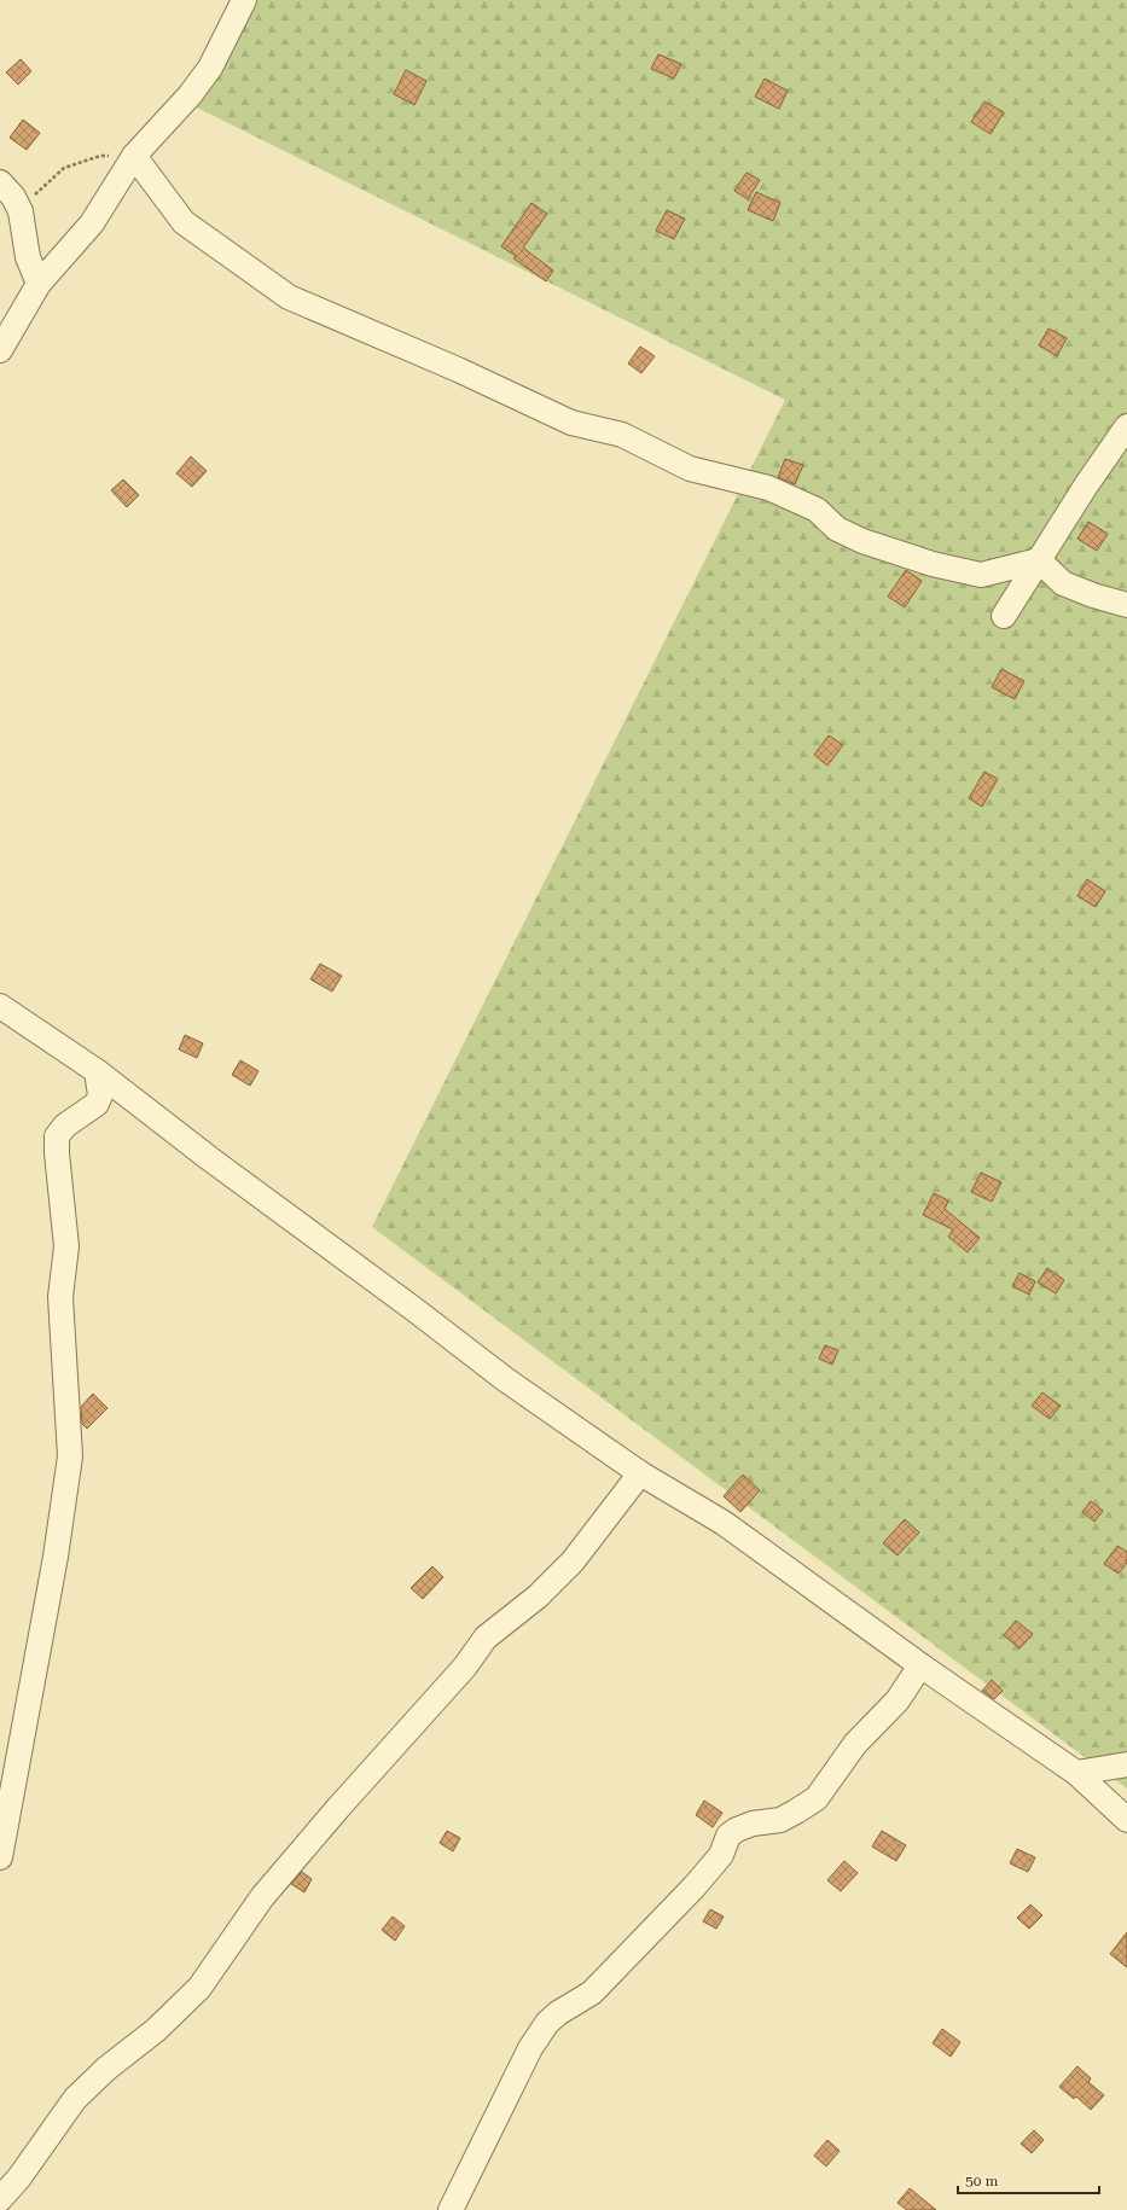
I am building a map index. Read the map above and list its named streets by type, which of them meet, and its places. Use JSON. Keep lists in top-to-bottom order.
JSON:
{
  "scale_bar": "50 m"
}
